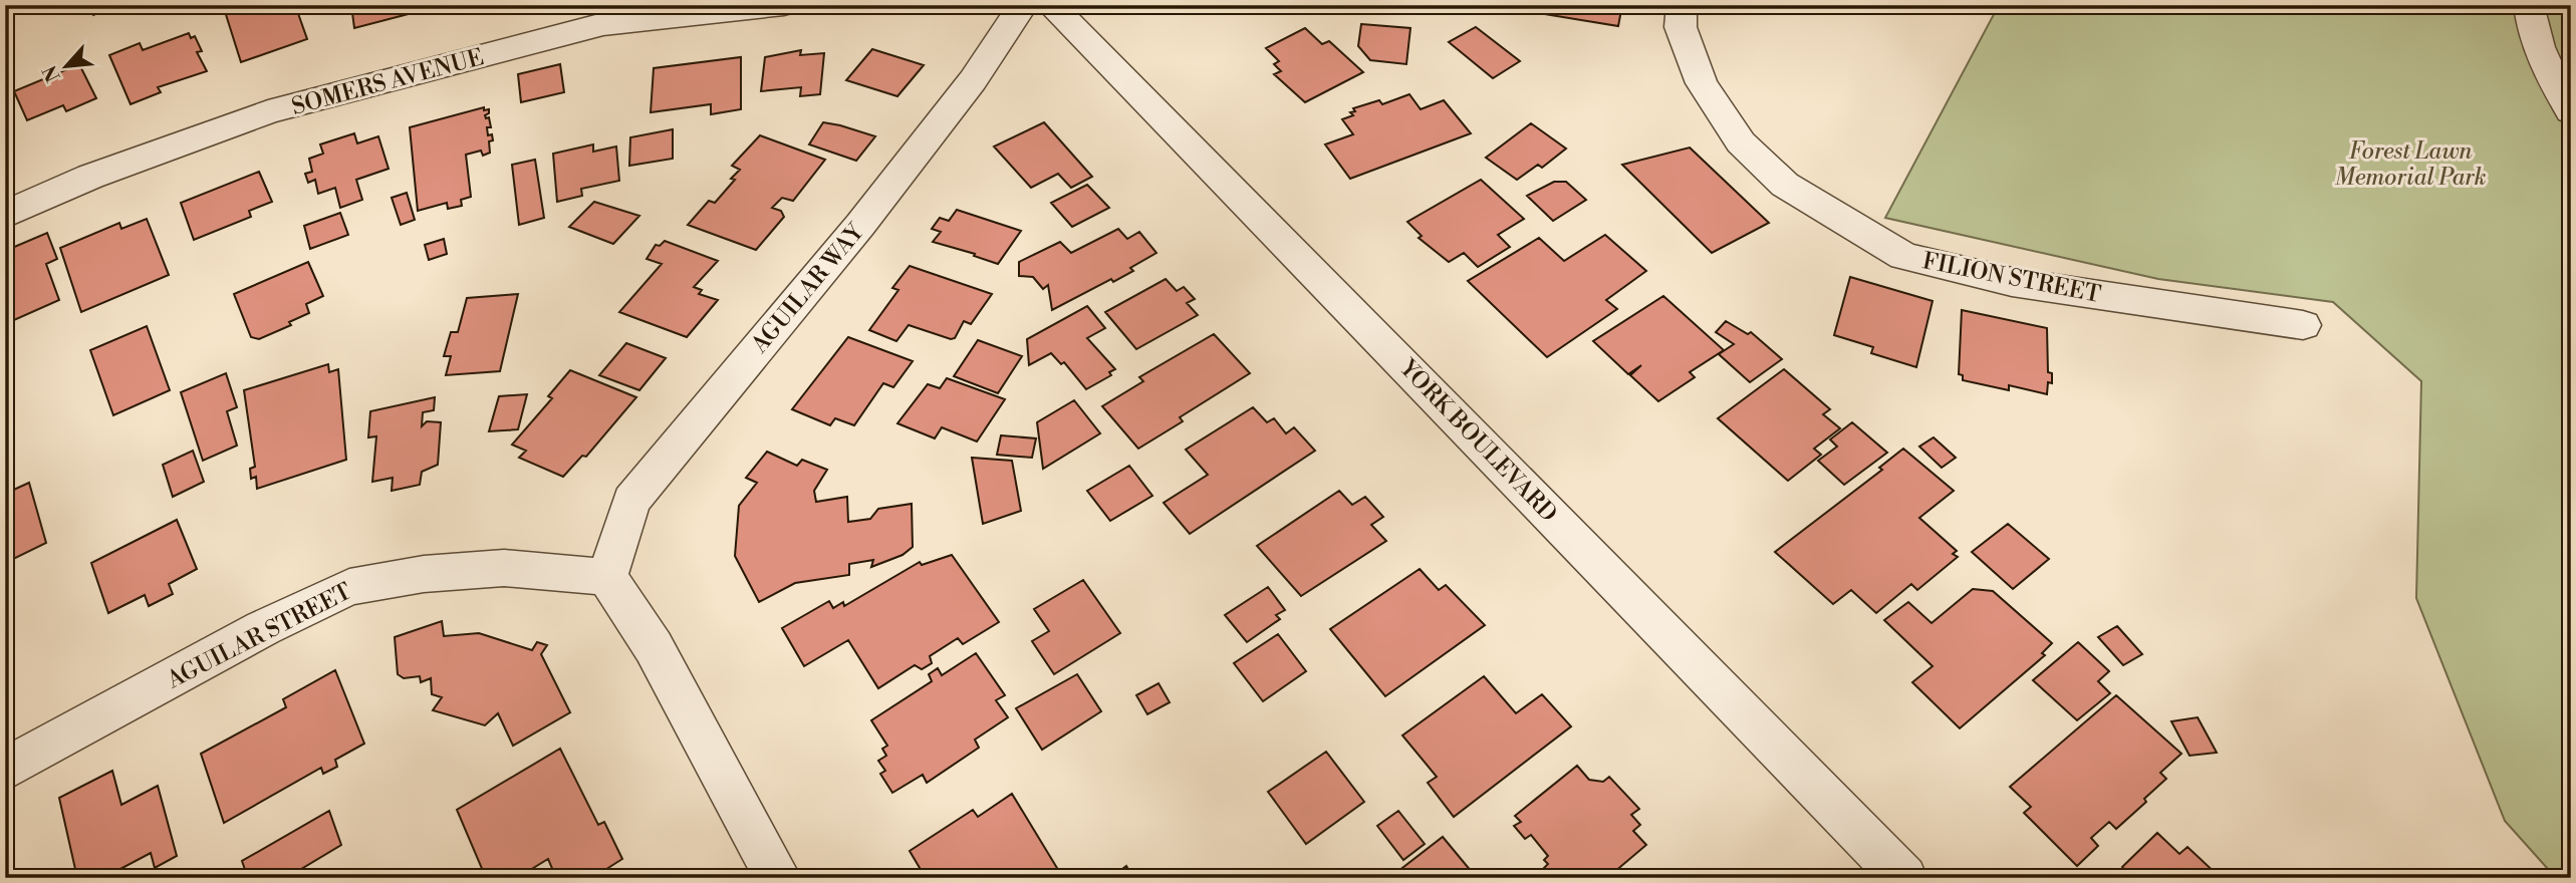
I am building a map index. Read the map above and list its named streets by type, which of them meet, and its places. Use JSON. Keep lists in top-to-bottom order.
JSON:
{
  "streets": {
    "street": [
      "SOMERS AVENUE",
      "FILION STREET",
      "AGUILAR WAY",
      "YORK BOULEVARD",
      "AGUILAR STREET"
    ]
  },
  "crossings": [
    ["AGUILAR WAY", "AGUILAR STREET"]
  ],
  "parks": ["Forest Lawn Memorial Park"],
  "north": "bottom left"
}
